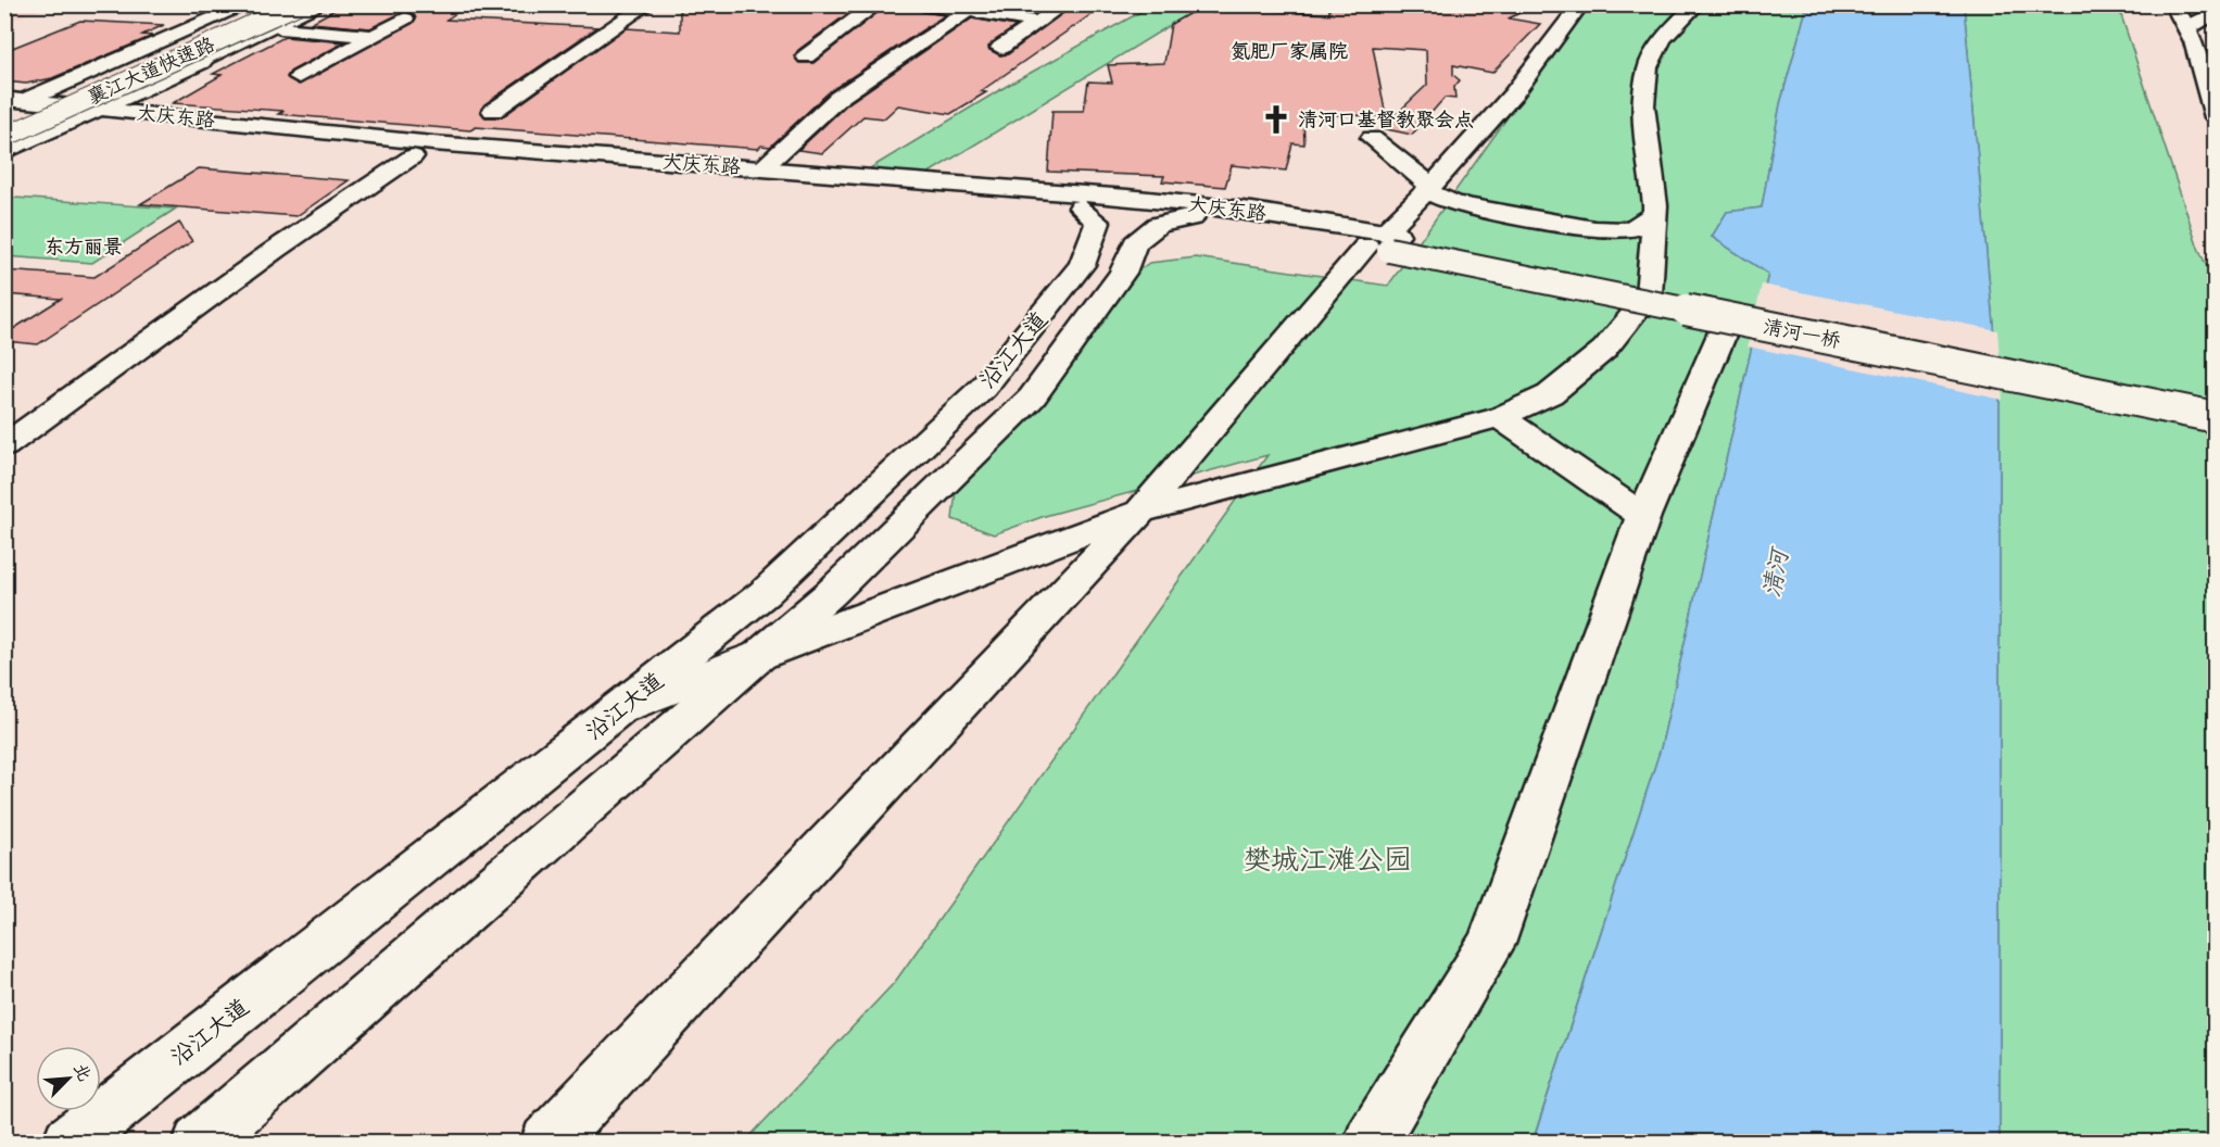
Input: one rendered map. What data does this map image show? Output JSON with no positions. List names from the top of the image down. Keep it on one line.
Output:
{"streets":{"main road":["襄江大道快速路","大庆东路","清河一桥","沿江大道"]},"crossings":[["大庆东路","清河一桥"],["大庆东路","沿江大道"]],"districts":["氮肥厂家属院","东方丽景"],"water":["清河"],"parks":["樊城江滩公园"],"places":{"church":["清河口基督教聚会点"]},"north":"top right"}
